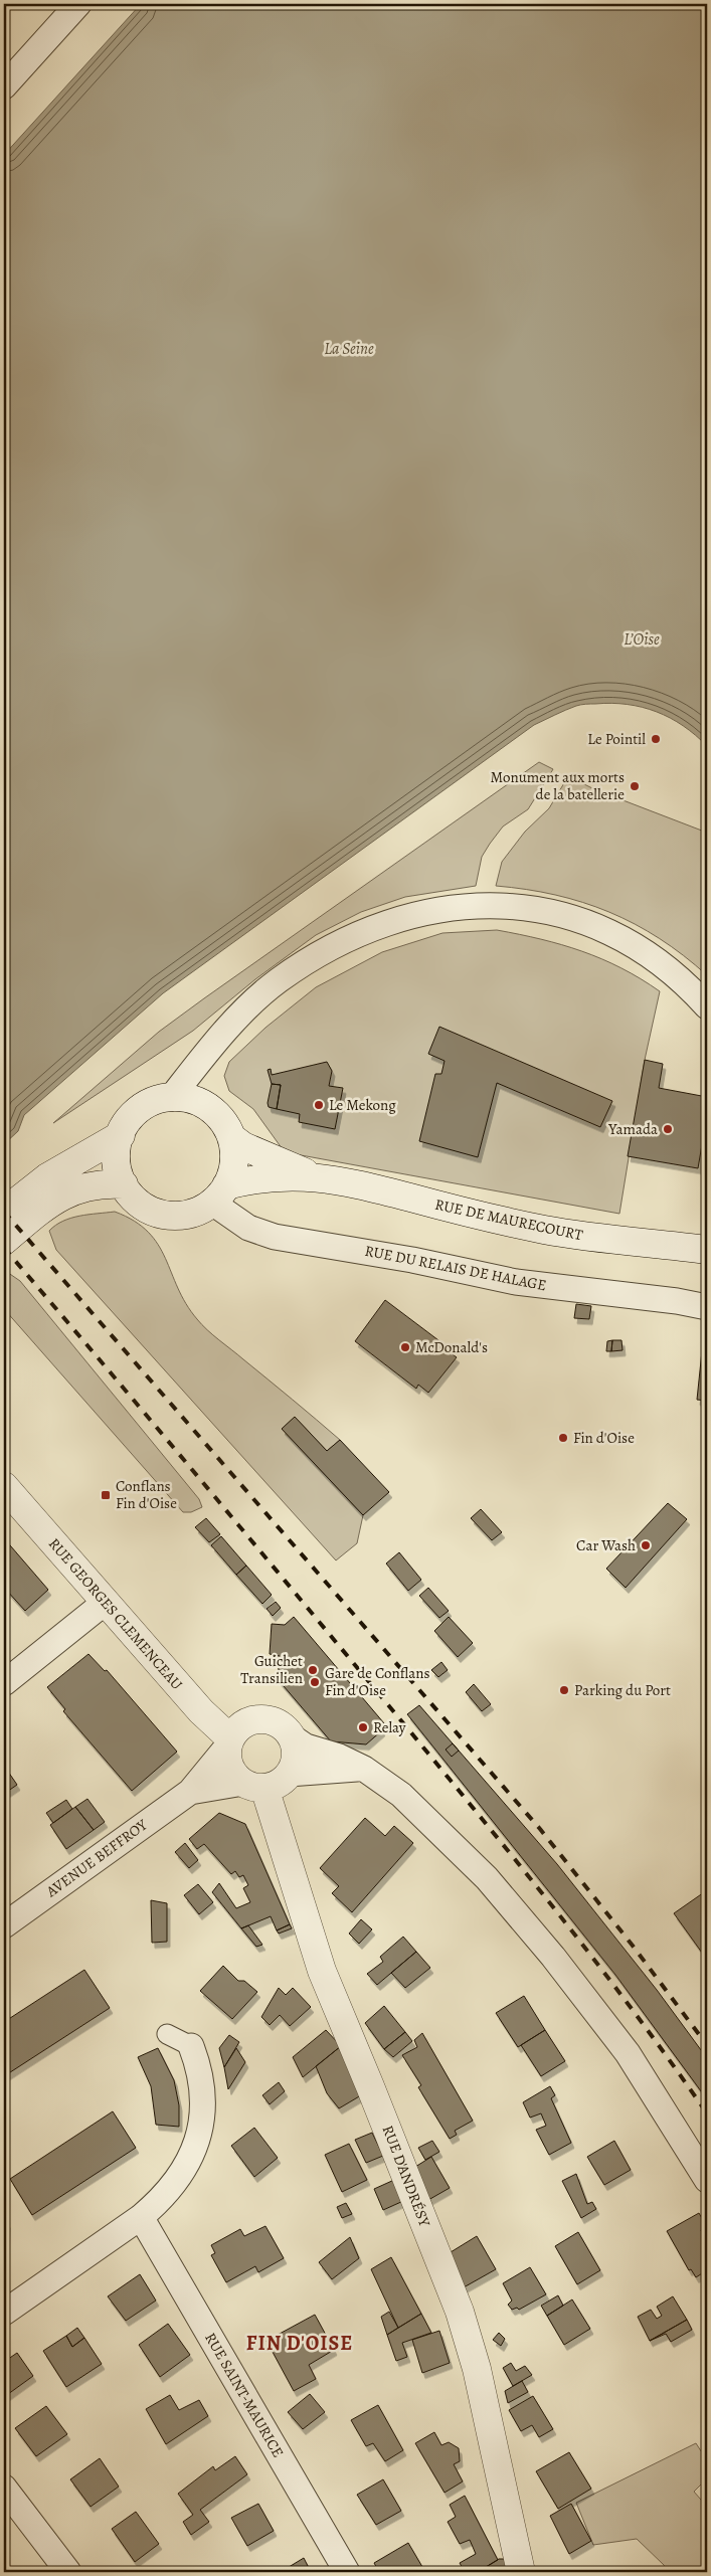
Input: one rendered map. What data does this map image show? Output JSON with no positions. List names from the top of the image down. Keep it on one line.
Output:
{"streets":{"street":["RUE DE MAURECOURT","RUE DU RELAIS DE HALAGE","RUE GEORGES CLEMENCEAU","AVENUE BEFFROY","RUE D'ANDRÉSY","RUE SAINT-MAURICE"]},"crossings":[["RUE DE MAURECOURT","RUE DU RELAIS DE HALAGE"],["RUE GEORGES CLEMENCEAU","RUE D'ANDRÉSY"]],"districts":["FIN D'OISE"],"water":["La Seine","L’Oise"],"places":{"other":["Le Pointil","Monument aux morts de la batellerie","Le Mekong","Yamada","McDonald's","Fin d'Oise","Car Wash","Guichet Transilien","Gare de Conflans Fin d'Oise","Parking du Port","Relay"],"transit":["Conflans Fin d'Oise"]}}
